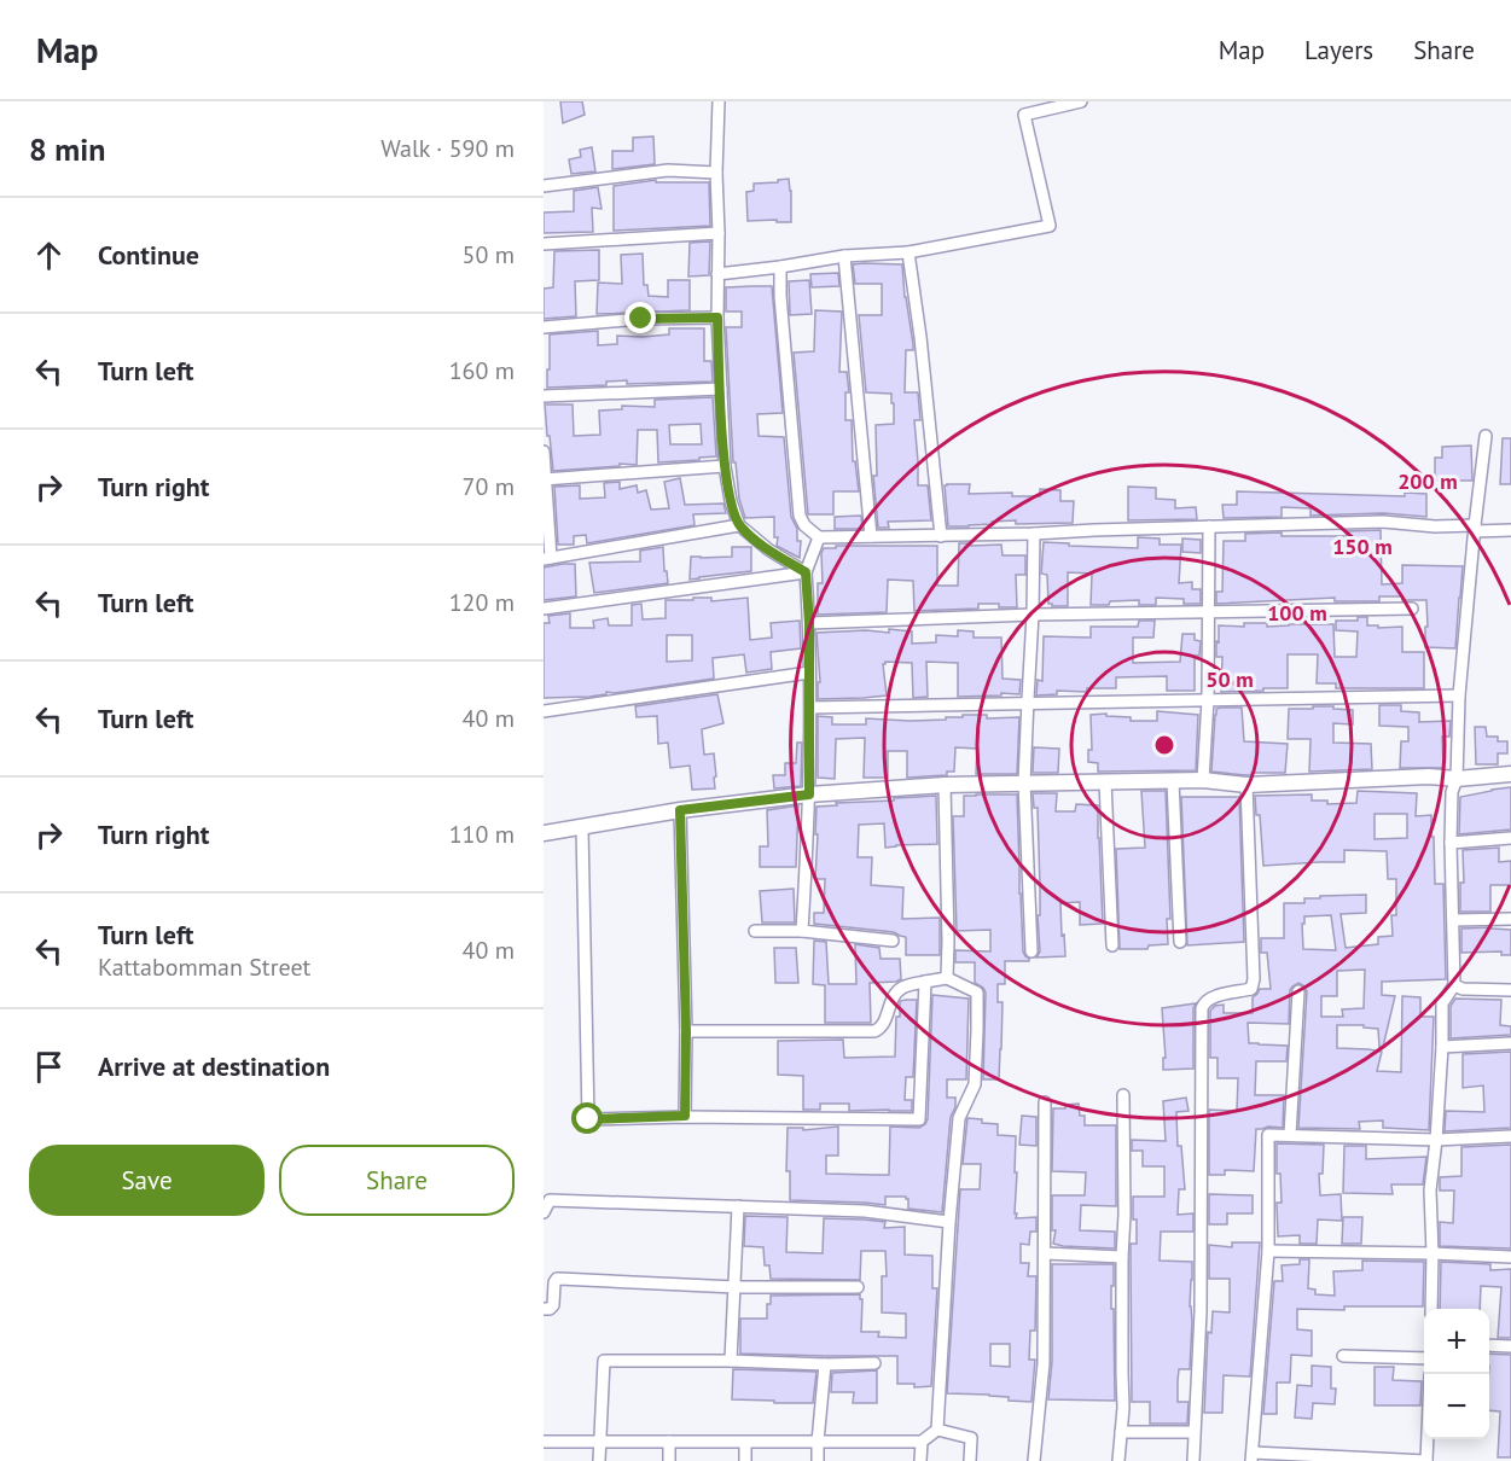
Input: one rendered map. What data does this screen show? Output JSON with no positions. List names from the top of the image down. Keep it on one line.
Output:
{"page":{"header":"Map","nav":["Map","Layers","Share"],"heading":["8 min","Walk · 590 m"],"list":[["Continue","50 m"],["Turn left","160 m"],["Turn right","70 m"],["Turn left","120 m"],["Turn left","40 m"],["Turn right","110 m"],["Turn left","Kattabomman Street","40 m"],"Arrive at destination"],"buttons":["Save","Share"],"map_buttons":["+","−"]},"rings":["200 m","150 m","100 m","50 m"]}
